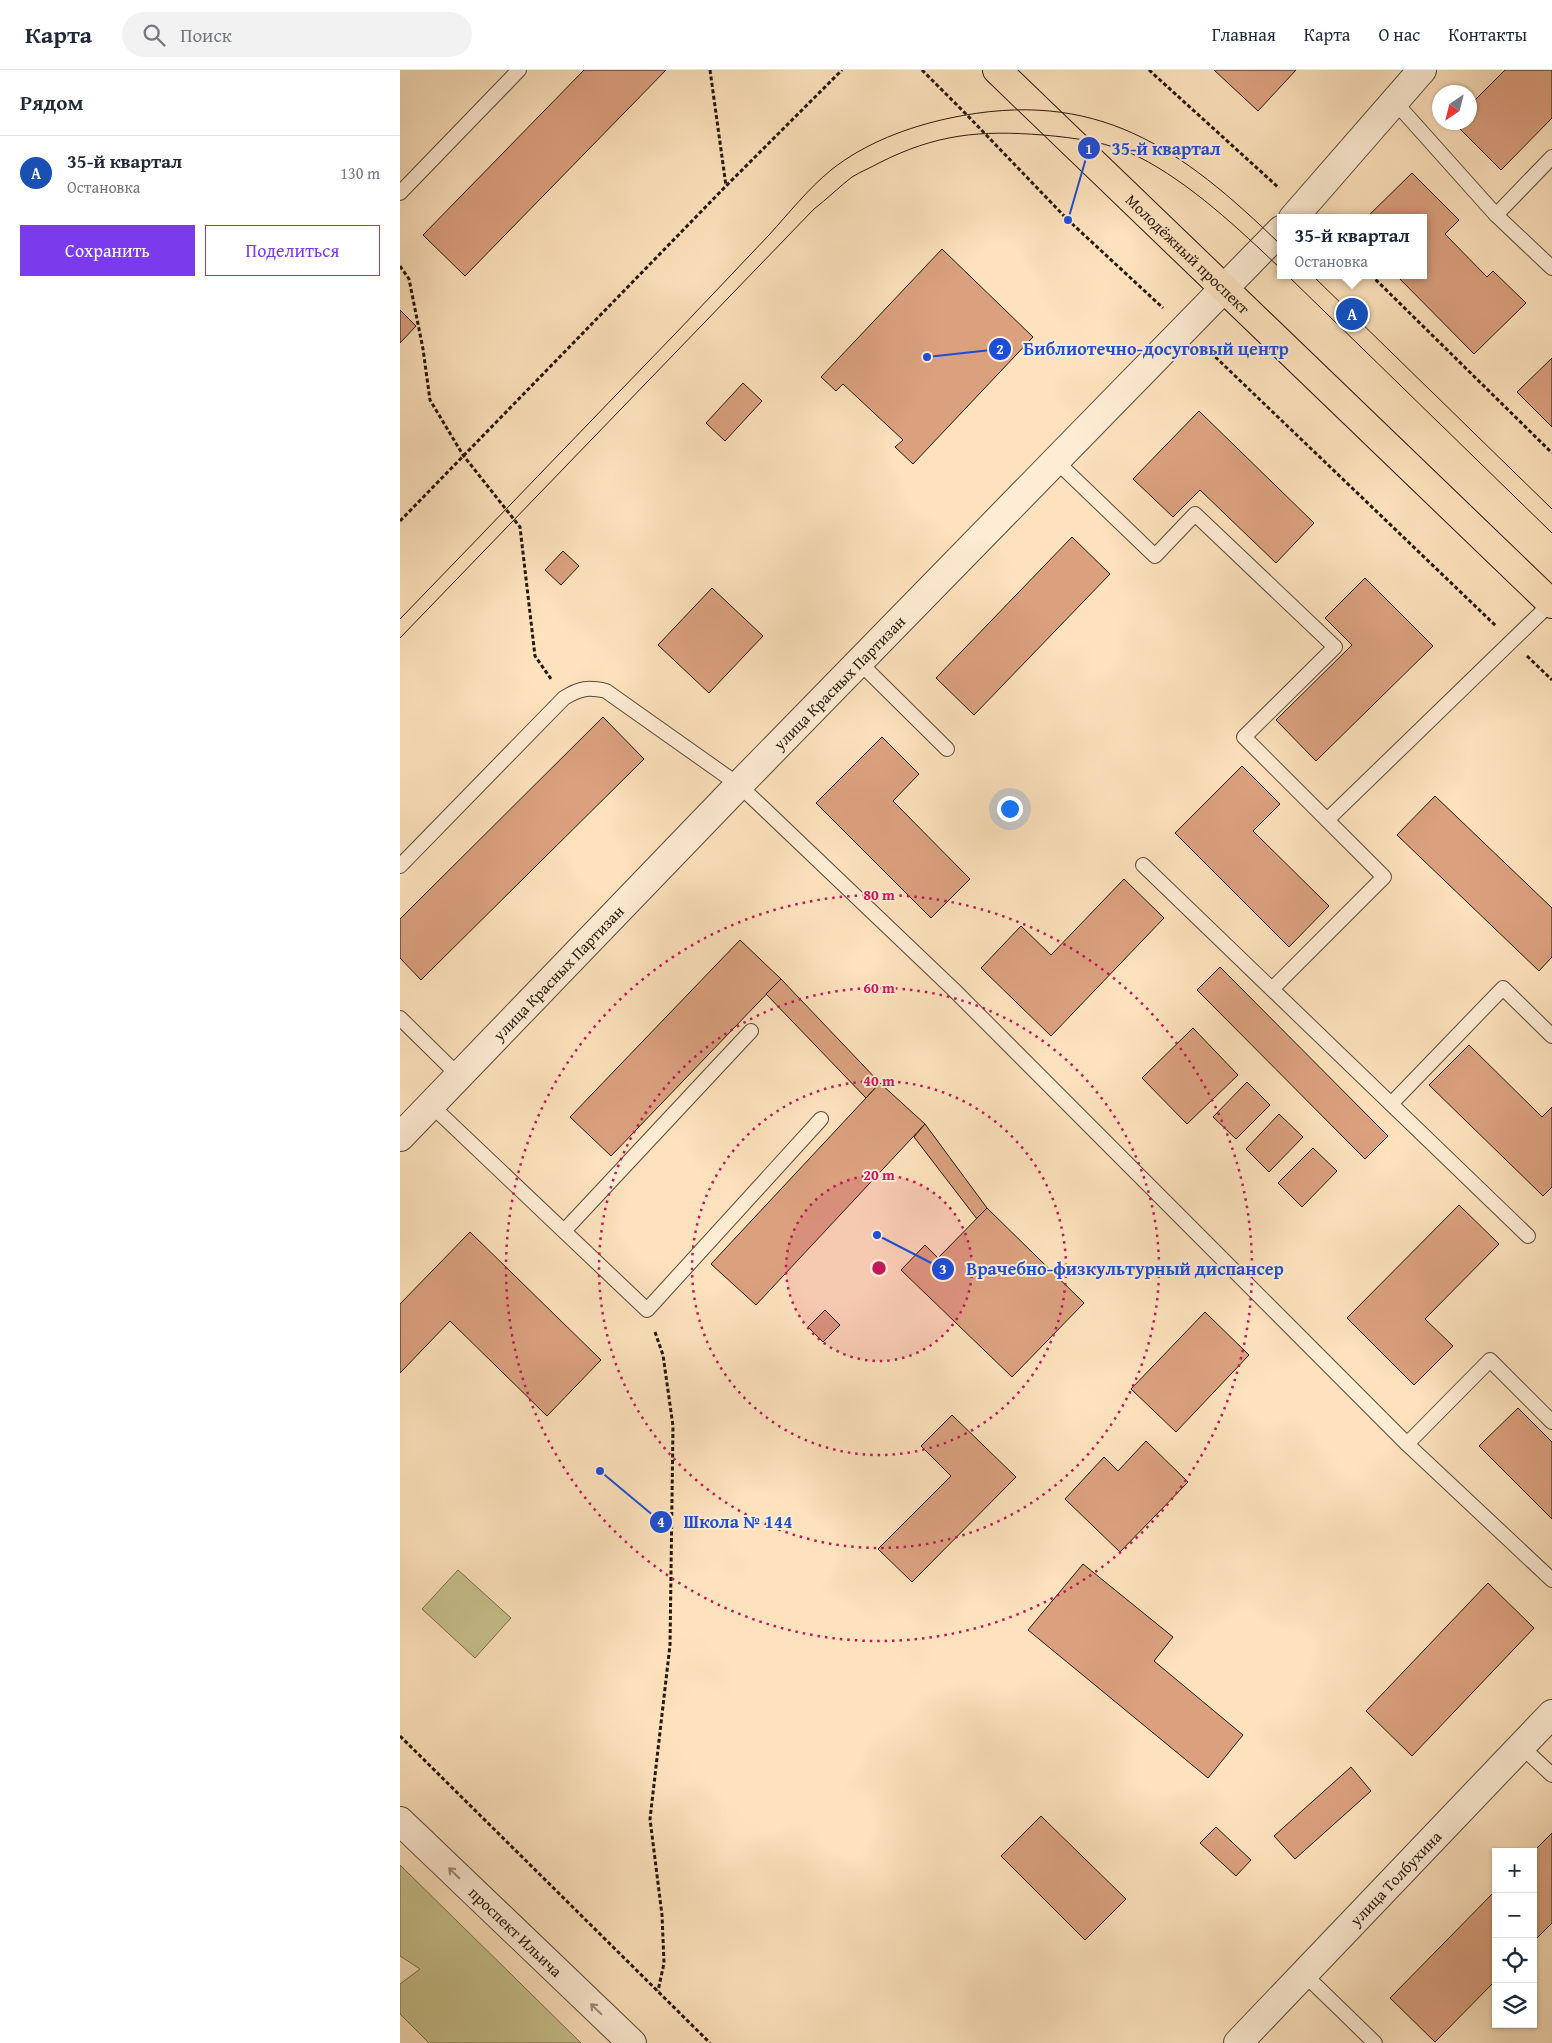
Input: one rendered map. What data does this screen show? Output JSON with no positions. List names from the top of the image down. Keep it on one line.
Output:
{"streets":{"main road":["Молодёжный проспект"],"street":["улица Красных Партизан","улица Толбухина","проспект Ильича"]},"crossings":[["Молодёжный проспект","улица Красных Партизан"]],"one_way":["проспект Ильича"],"places":["35-й квартал","Библиотечно-досуговый центр","Врачебно-физкультурный диспансер","Школа № 144"],"north":"bottom left","page":{"header":"Карта","search":"Поиск","nav":["Главная","Карта","О нас","Контакты"],"heading":"Рядом","list":[{"mark":"A","name":"35-й квартал","note":"Остановка","value":"130 m"}],"buttons":["Сохранить","Поделиться"],"popup":["35-й квартал","Остановка"],"pins":"A","map_buttons":["+","−"]},"rings":["80 m","60 m","40 m","20 m"]}
